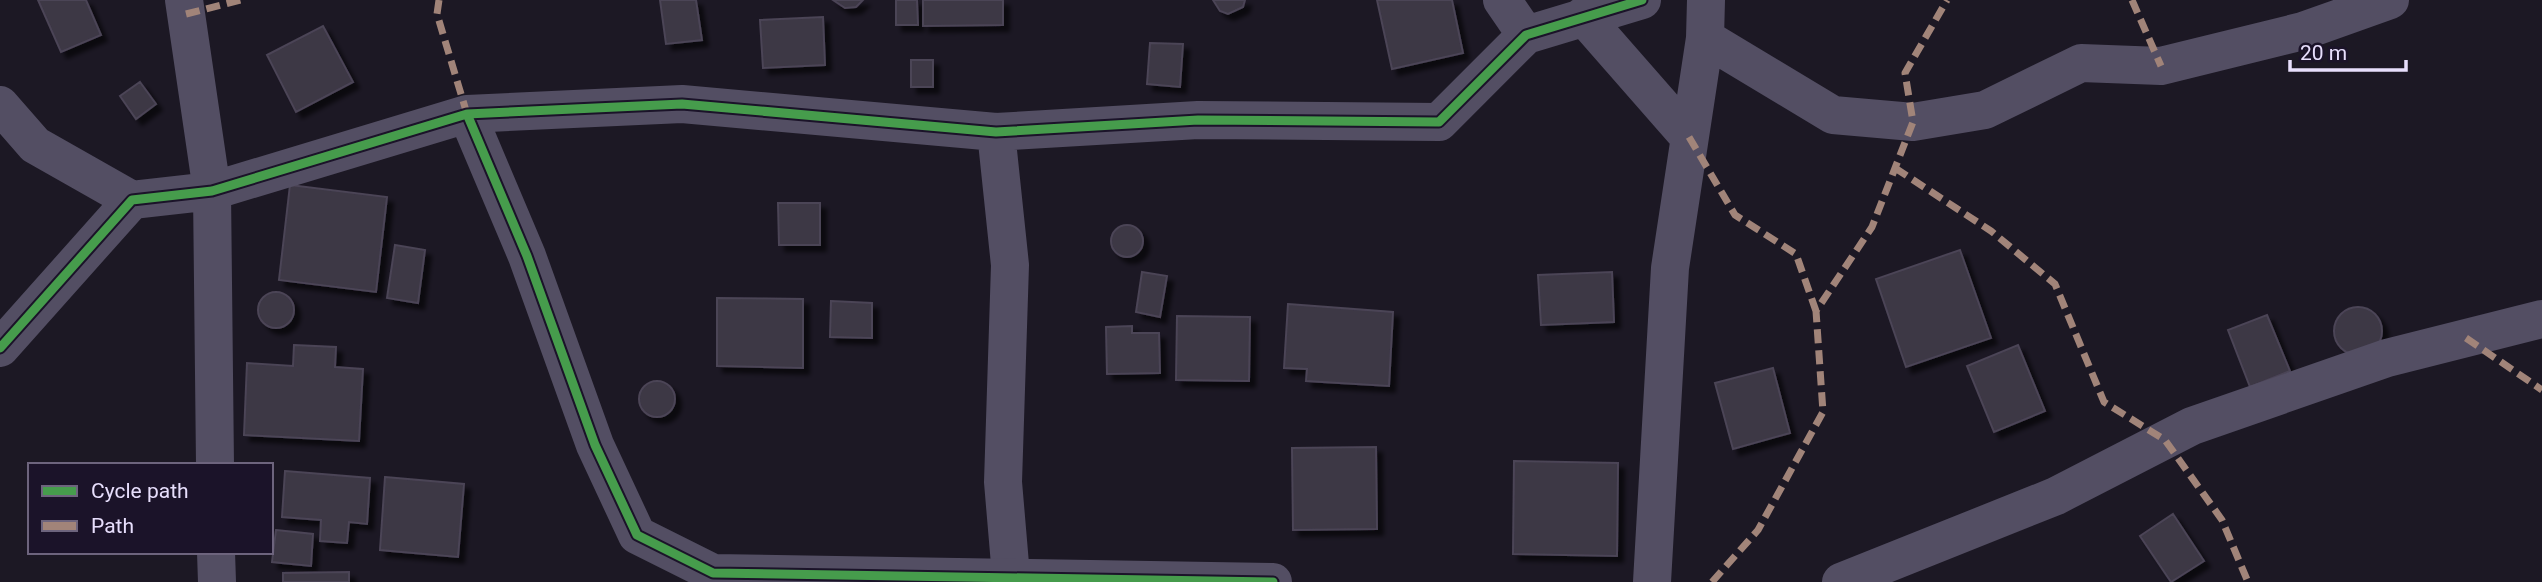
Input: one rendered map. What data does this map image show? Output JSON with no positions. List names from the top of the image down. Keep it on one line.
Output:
{"legend":["Cycle path","Path"],"scale_bar":"20 m"}
